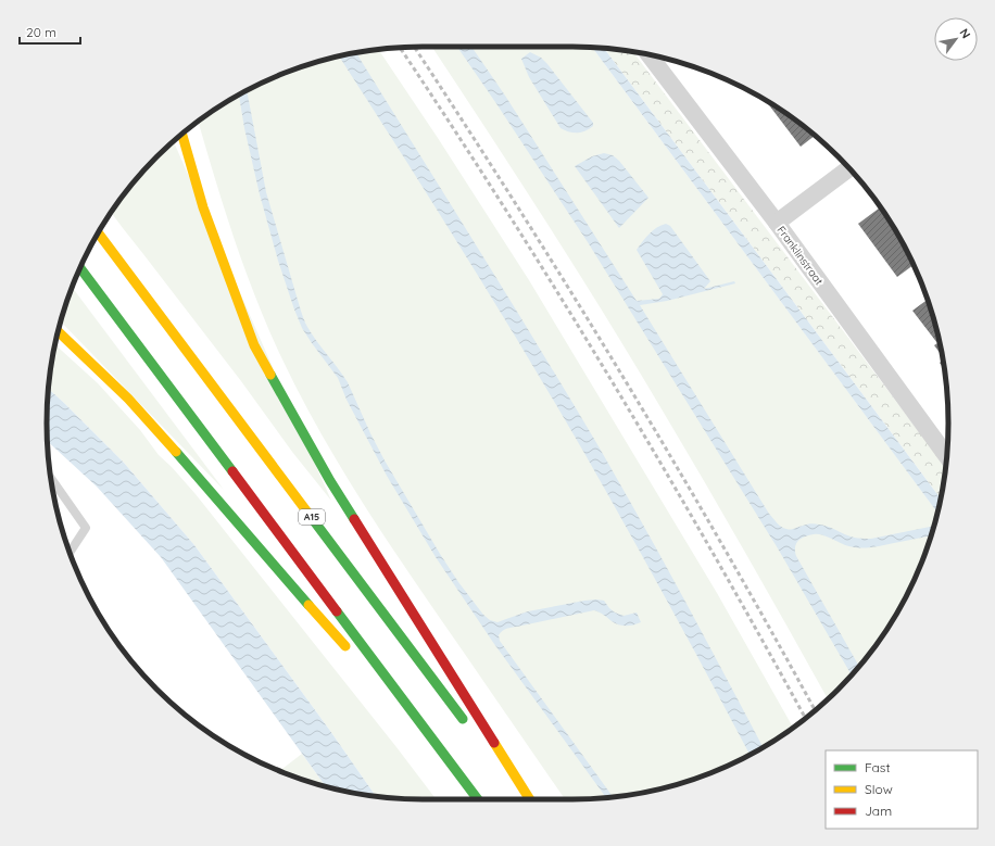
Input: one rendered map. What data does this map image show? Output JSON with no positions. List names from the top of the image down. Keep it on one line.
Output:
{"streets":{"highway":["A15"],"street":["Franklinstraat"]},"legend":["Fast","Slow","Jam"],"scale_bar":"20 m","north":"top right"}
